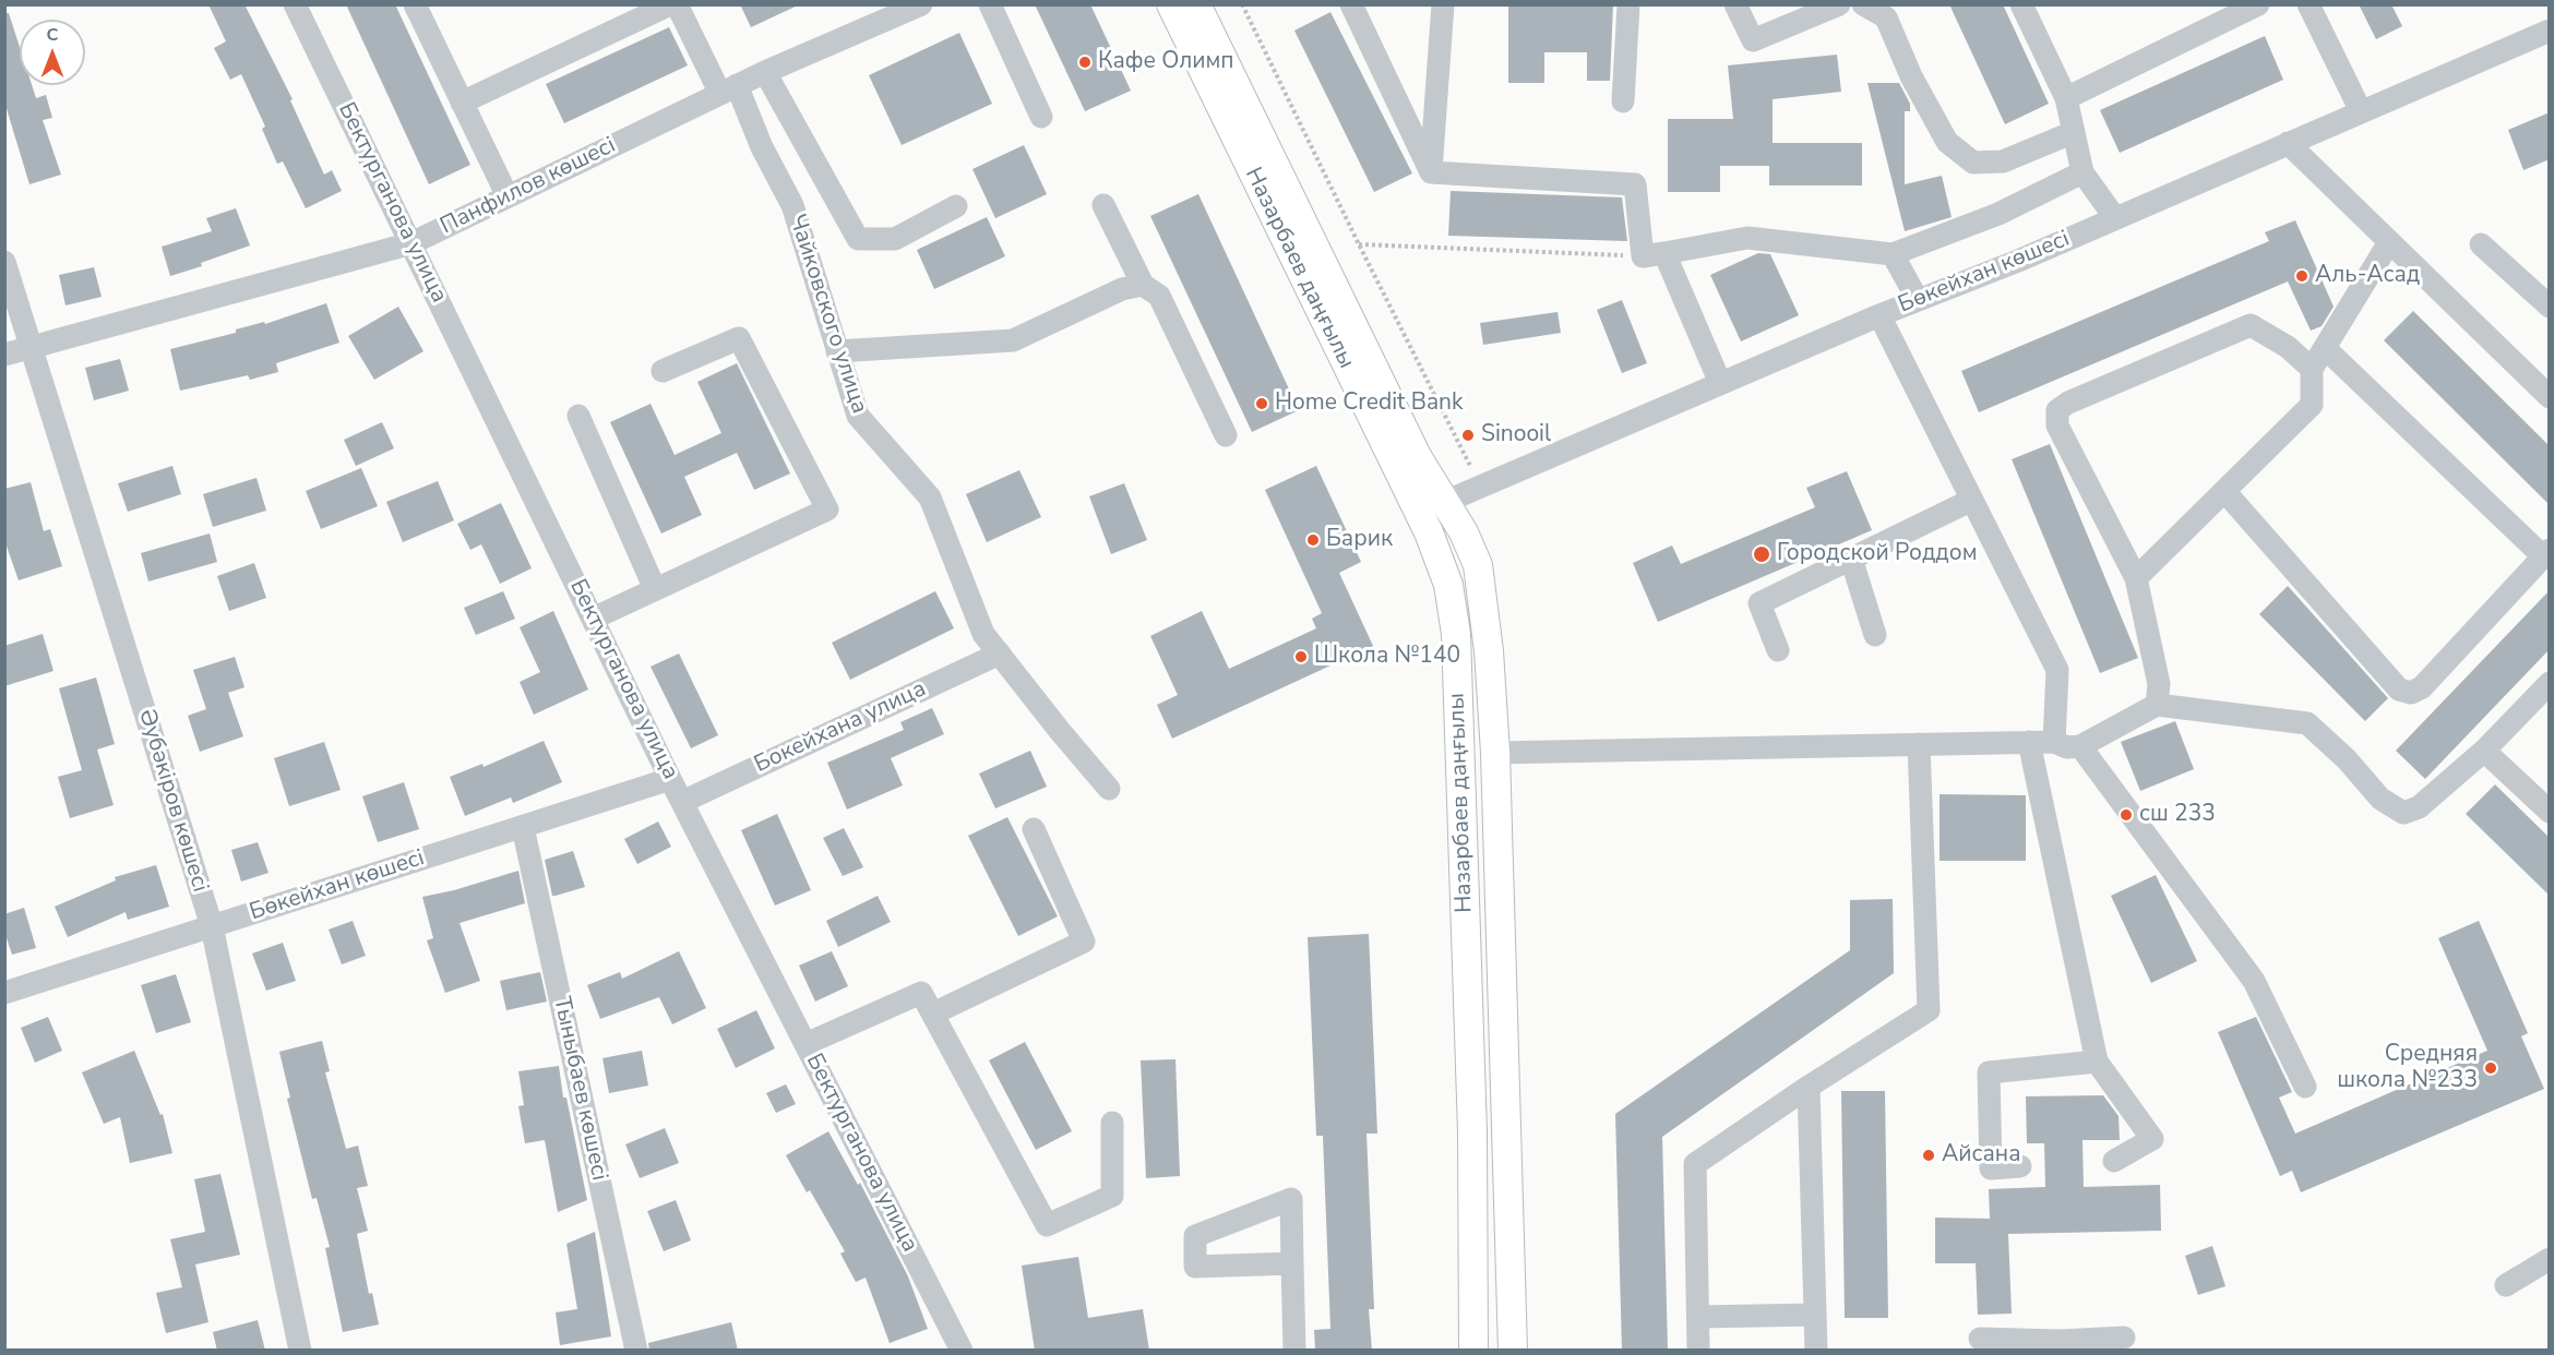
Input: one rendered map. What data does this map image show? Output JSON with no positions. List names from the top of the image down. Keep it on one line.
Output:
{"streets":{"main road":["Назарбаев даңғылы"],"street":["Панфилов көшесі","Бектурганова улица","Бөкейхан көшесі","Чайковского улица","Бокейхана улица","Әубәкіров көшесі","Тыныбаев көшесі"]},"crossings":[["Панфилов көшесі","Бектурганова улица"],["Панфилов көшесі","Чайковского улица"],["Панфилов көшесі","Әубәкіров көшесі"],["Бектурганова улица","Бөкейхан көшесі"],["Бектурганова улица","Бокейхана улица"],["Назарбаев даңғылы","Бөкейхан көшесі"],["Бөкейхан көшесі","Әубәкіров көшесі"],["Бөкейхан көшесі","Тыныбаев көшесі"],["Чайковского улица","Бокейхана улица"]],"places":["Кафе Олимп","Аль-Асад","Home Credit Bank","Sinooil","Барик","Городской Роддом","Школа №140","сш 233","Средняя школа №233","Айсана"],"north":"top"}
